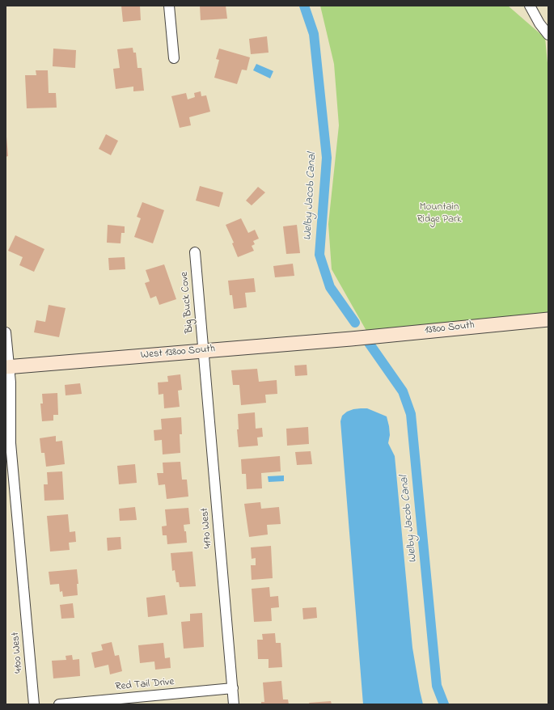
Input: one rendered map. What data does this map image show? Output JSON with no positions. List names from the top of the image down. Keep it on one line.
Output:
{"streets":{"street":["Big Buck Cove","13800 South","West 13800 South","4170 West","4100 West","Red Tail Drive"]},"crossings":[["Big Buck Cove","West 13800 South"],["Big Buck Cove","4170 West"],["13800 South","West 13800 South"],["West 13800 South","4170 West"],["West 13800 South","4100 West"],["4170 West","Red Tail Drive"]],"water":["Welby Jacob Canal"],"parks":["Mountain Ridge Park"]}
